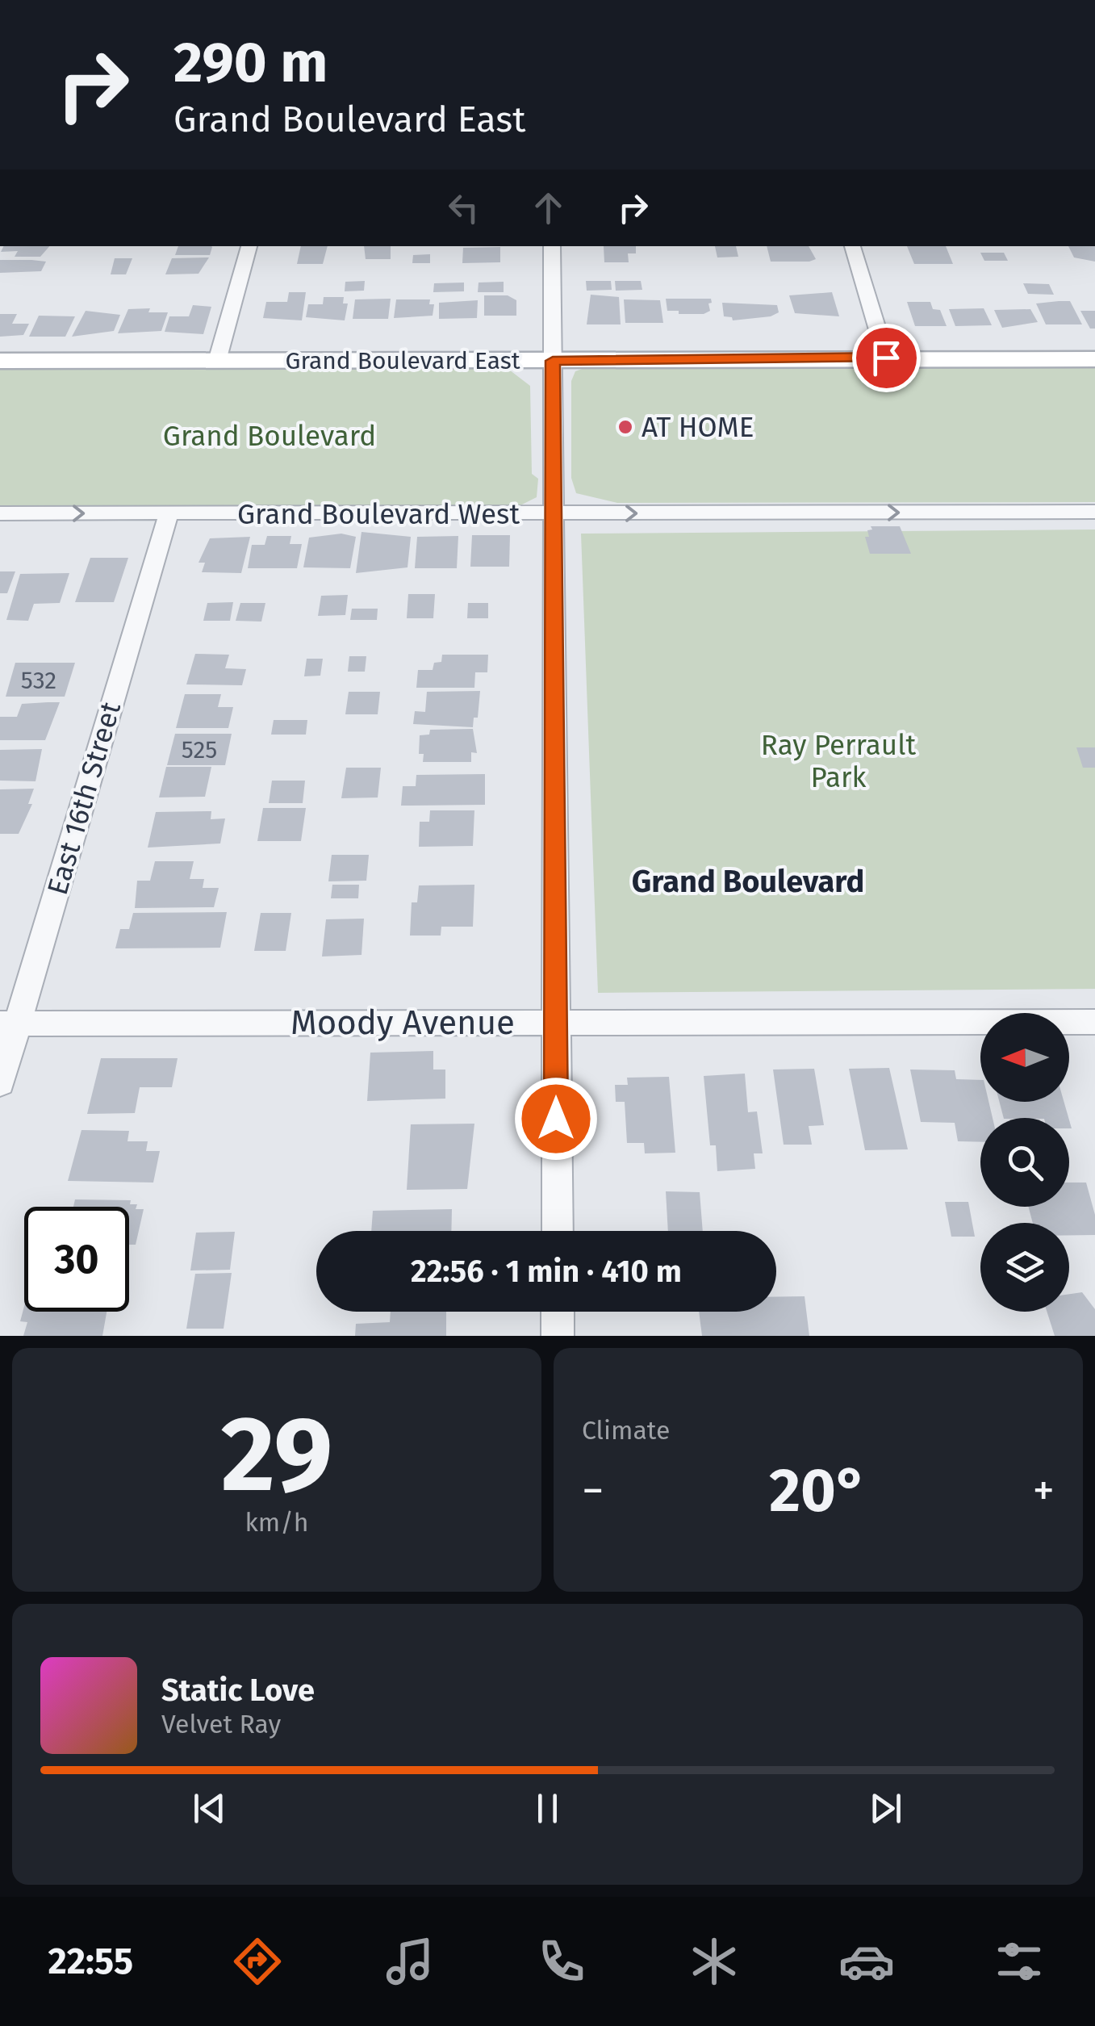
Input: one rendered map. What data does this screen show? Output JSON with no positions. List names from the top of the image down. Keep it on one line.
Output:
{"streets":{"main road":["Grand Boulevard East"],"street":["Grand Boulevard West","East 16th Street","Moody Avenue"]},"crossings":[["Grand Boulevard West","East 16th Street"],["East 16th Street","Moody Avenue"]],"one_way":["Grand Boulevard West"],"districts":["Grand Boulevard"],"parks":["Grand Boulevard","Ray Perrault Park"],"places":["AT HOME"],"house_numbers":["532","525"],"north":"left","page":{"turn":["290 m","Grand Boulevard East"],"limit":"30","trip":"22:56 · 1 min · 410 m","tile":[["29","km/h"],"Climate"],"heat":["−","20°","+"],"song":["Static Love","Velvet Ray"],"tabs":"22:55"}}
